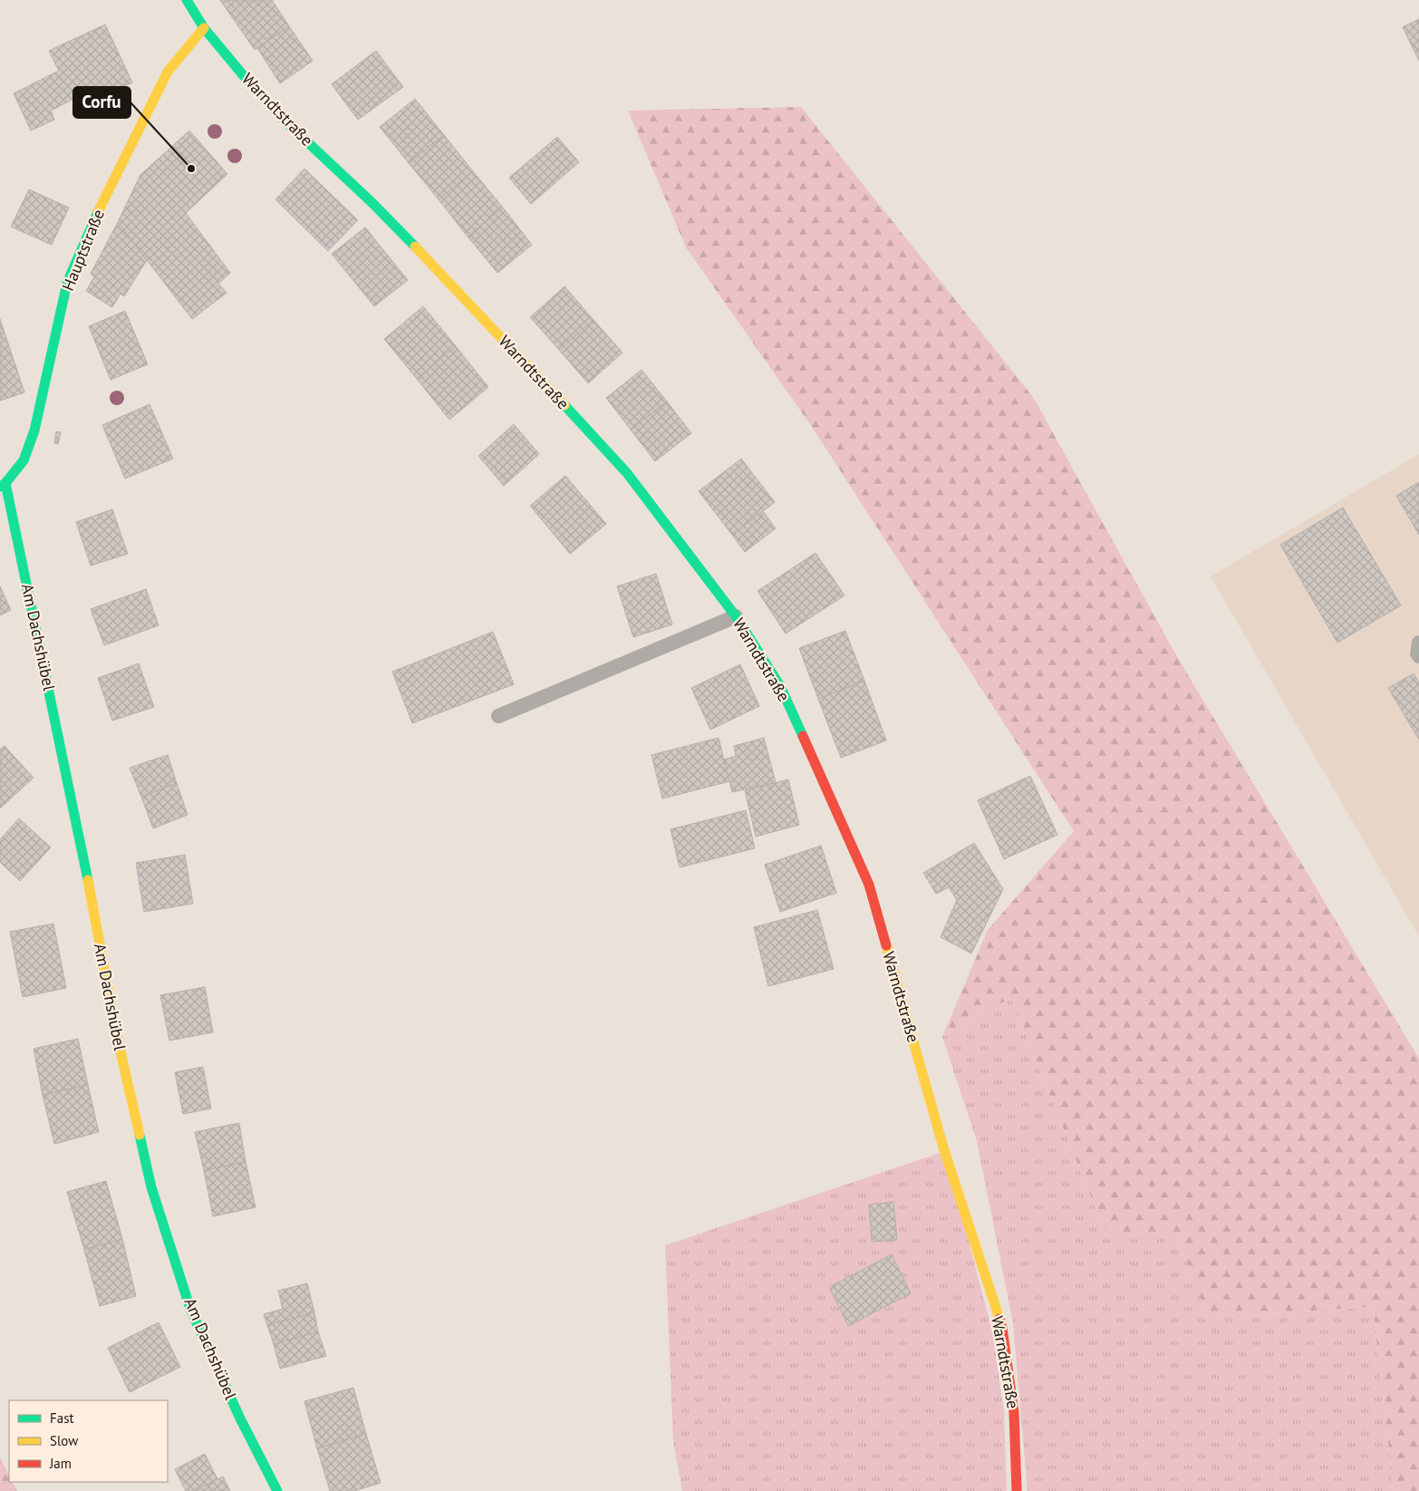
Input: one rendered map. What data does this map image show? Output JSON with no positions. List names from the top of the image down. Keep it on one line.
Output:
{"streets":{"main road":["Warndtstraße","Hauptstraße","Am Dachshübel"]},"crossings":[["Warndtstraße","Hauptstraße"],["Hauptstraße","Am Dachshübel"]],"places":["Corfu"],"legend":["Fast","Slow","Jam"]}
